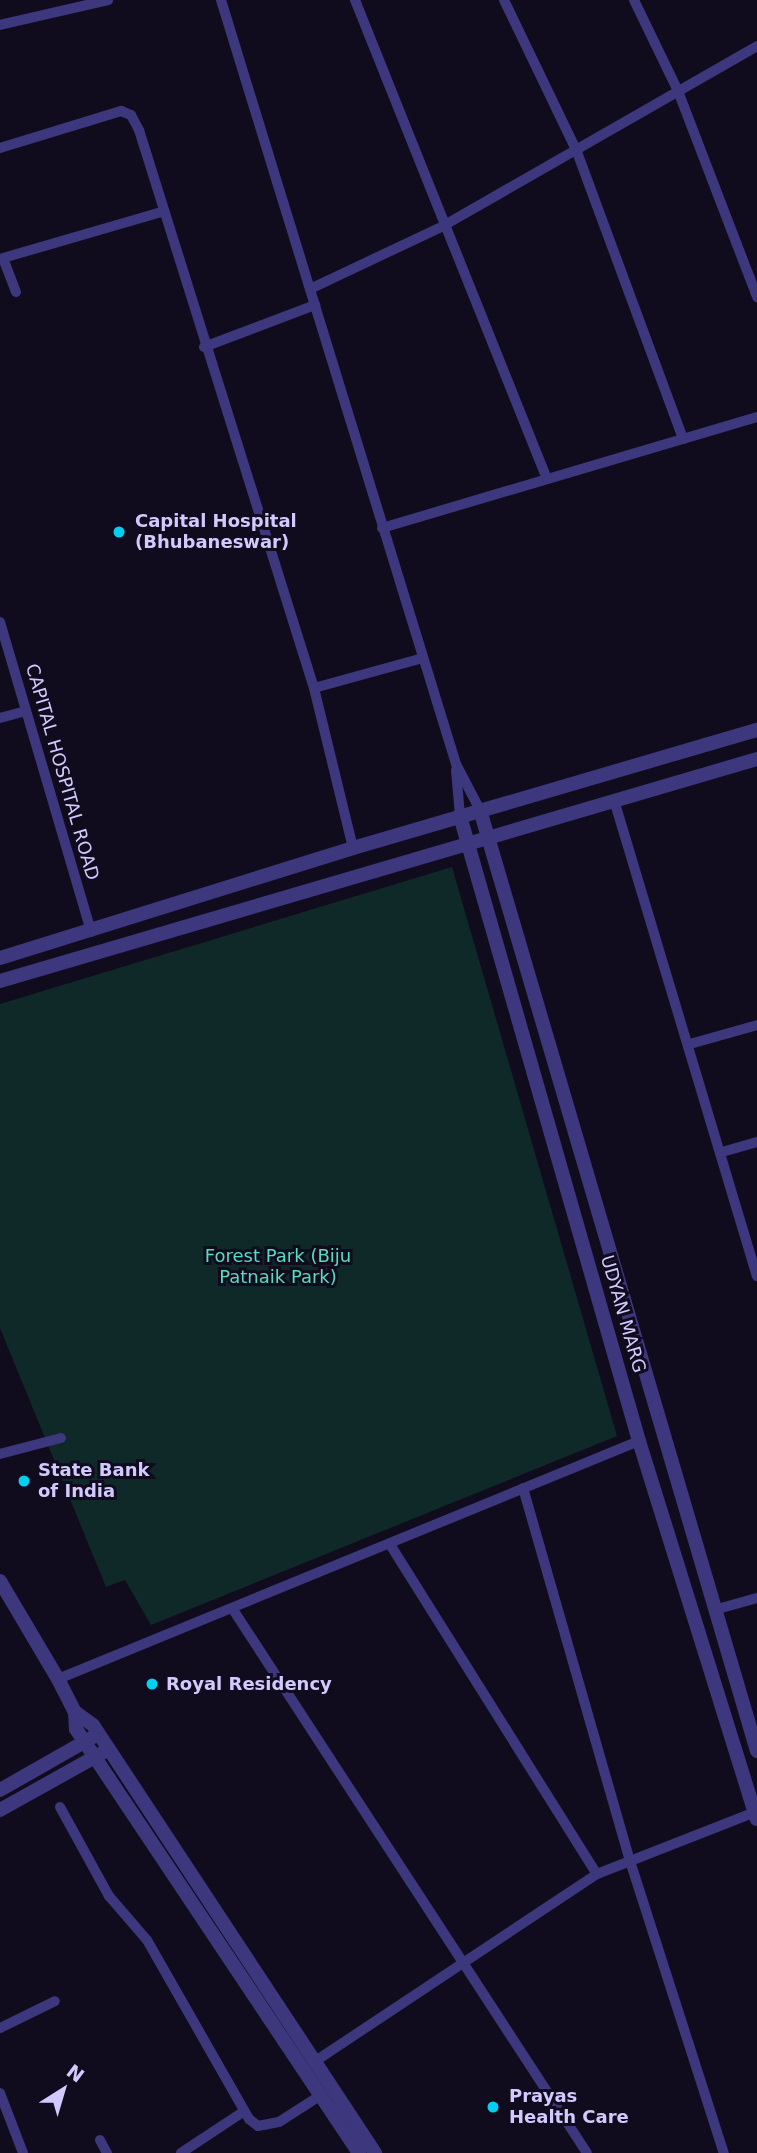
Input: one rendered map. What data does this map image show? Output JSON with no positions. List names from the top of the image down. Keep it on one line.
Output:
{"streets":{"street":["CAPITAL HOSPITAL ROAD","UDYAN MARG"]},"parks":["Forest Park (Biju Patnaik Park)"],"places":["Capital Hospital (Bhubaneswar)","State Bank of India","Royal Residency","Prayas Health Care"],"north":"top right"}
